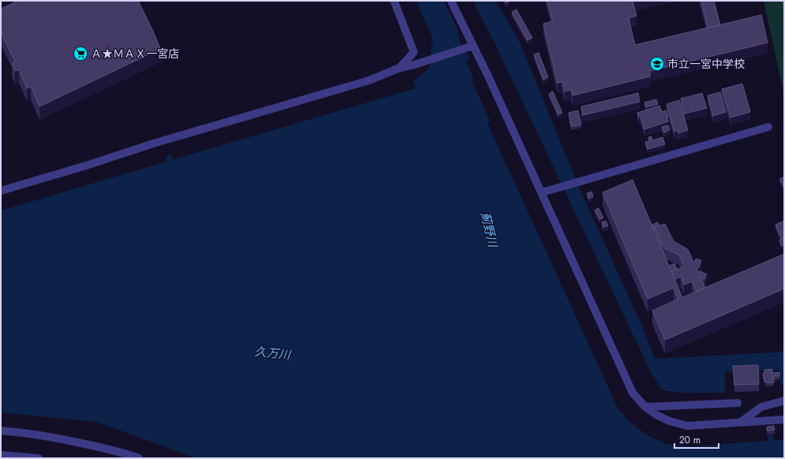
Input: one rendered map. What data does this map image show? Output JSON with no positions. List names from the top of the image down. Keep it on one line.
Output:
{"water":["薊野川","久万川"],"places":{"supermarket":["Ａ★ＭＡＸ一宮店"],"school or university":["市立一宮中学校"]},"scale_bar":"20 m"}
